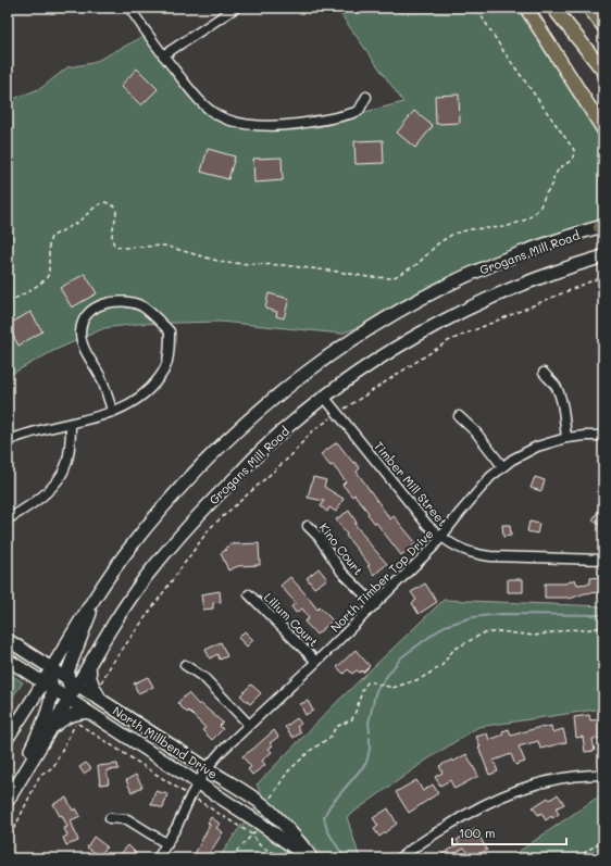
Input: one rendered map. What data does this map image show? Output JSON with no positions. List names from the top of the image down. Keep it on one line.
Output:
{"streets":{"main road":["Grogans Mill Road","North Millbend Drive"],"street":["Timber Mill Street","Kino Court","North Timber Top Drive","Lilium Court"]},"crossings":[["Grogans Mill Road","Timber Mill Street"],["Grogans Mill Road","North Millbend Drive"],["Timber Mill Street","North Timber Top Drive"],["Kino Court","North Timber Top Drive"],["North Timber Top Drive","Lilium Court"],["North Timber Top Drive","North Millbend Drive"]],"scale_bar":"100 m"}
